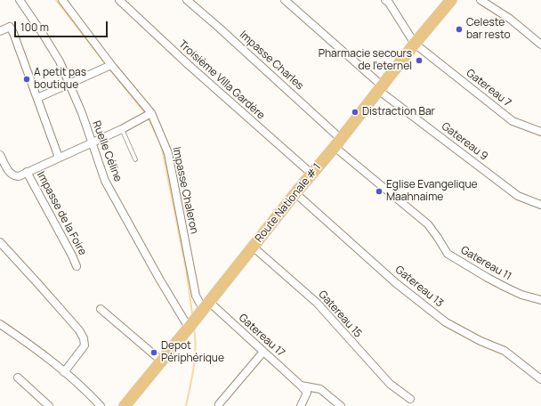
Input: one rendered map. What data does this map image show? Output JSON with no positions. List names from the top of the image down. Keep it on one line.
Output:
{"streets":{"main road":["Route Nationale # 1"],"street":["Impasse Charles","Troisième Villa Gardère","Gatereau 7","Gatereau 9","Ruelle Céline","Impasse Chaleron","Impasse de la Foire","Gatereau 11","Gatereau 13","Gatereau 15","Gatereau 17"]},"crossings":[["Impasse Charles","Route Nationale # 1"],["Impasse Charles","Gatereau 11"],["Troisième Villa Gardère","Route Nationale # 1"],["Gatereau 7","Route Nationale # 1"],["Gatereau 9","Route Nationale # 1"],["Ruelle Céline","Route Nationale # 1"],["Impasse Chaleron","Route Nationale # 1"],["Impasse Chaleron","Gatereau 17"],["Route Nationale # 1","Gatereau 11"],["Route Nationale # 1","Gatereau 13"],["Route Nationale # 1","Gatereau 15"],["Route Nationale # 1","Gatereau 17"]],"places":["Celeste bar resto","Pharmacie secours de l'eternel","A petit pas boutique","Distraction Bar","Eglise Evangelique Maahnaime","Depot Périphérique"],"scale_bar":"100 m"}
